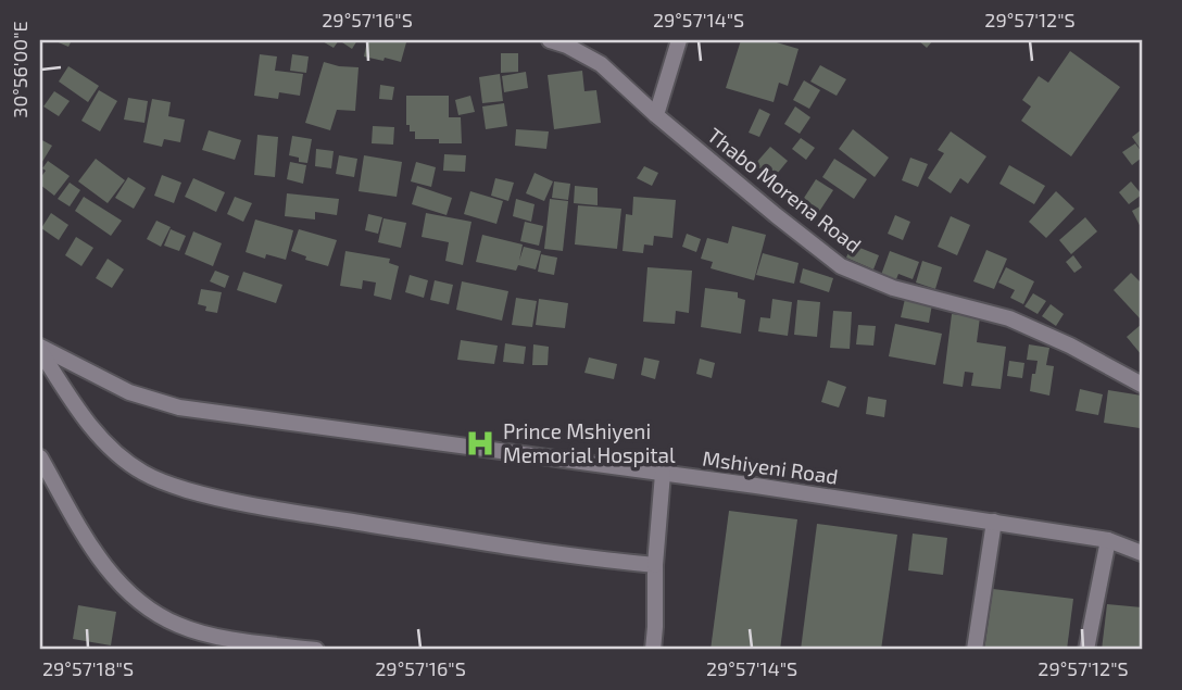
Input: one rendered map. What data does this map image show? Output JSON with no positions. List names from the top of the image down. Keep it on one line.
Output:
{"streets":{"street":["Thabo Morena Road","Mshiyeni Road"]},"places":{"hospital":["Prince Mshiyeni Memorial Hospital"]},"coordinates":["29°57'16\"S","29°57'14\"S","29°57'12\"S","30°56'00\"E","29°57'18\"S"]}
